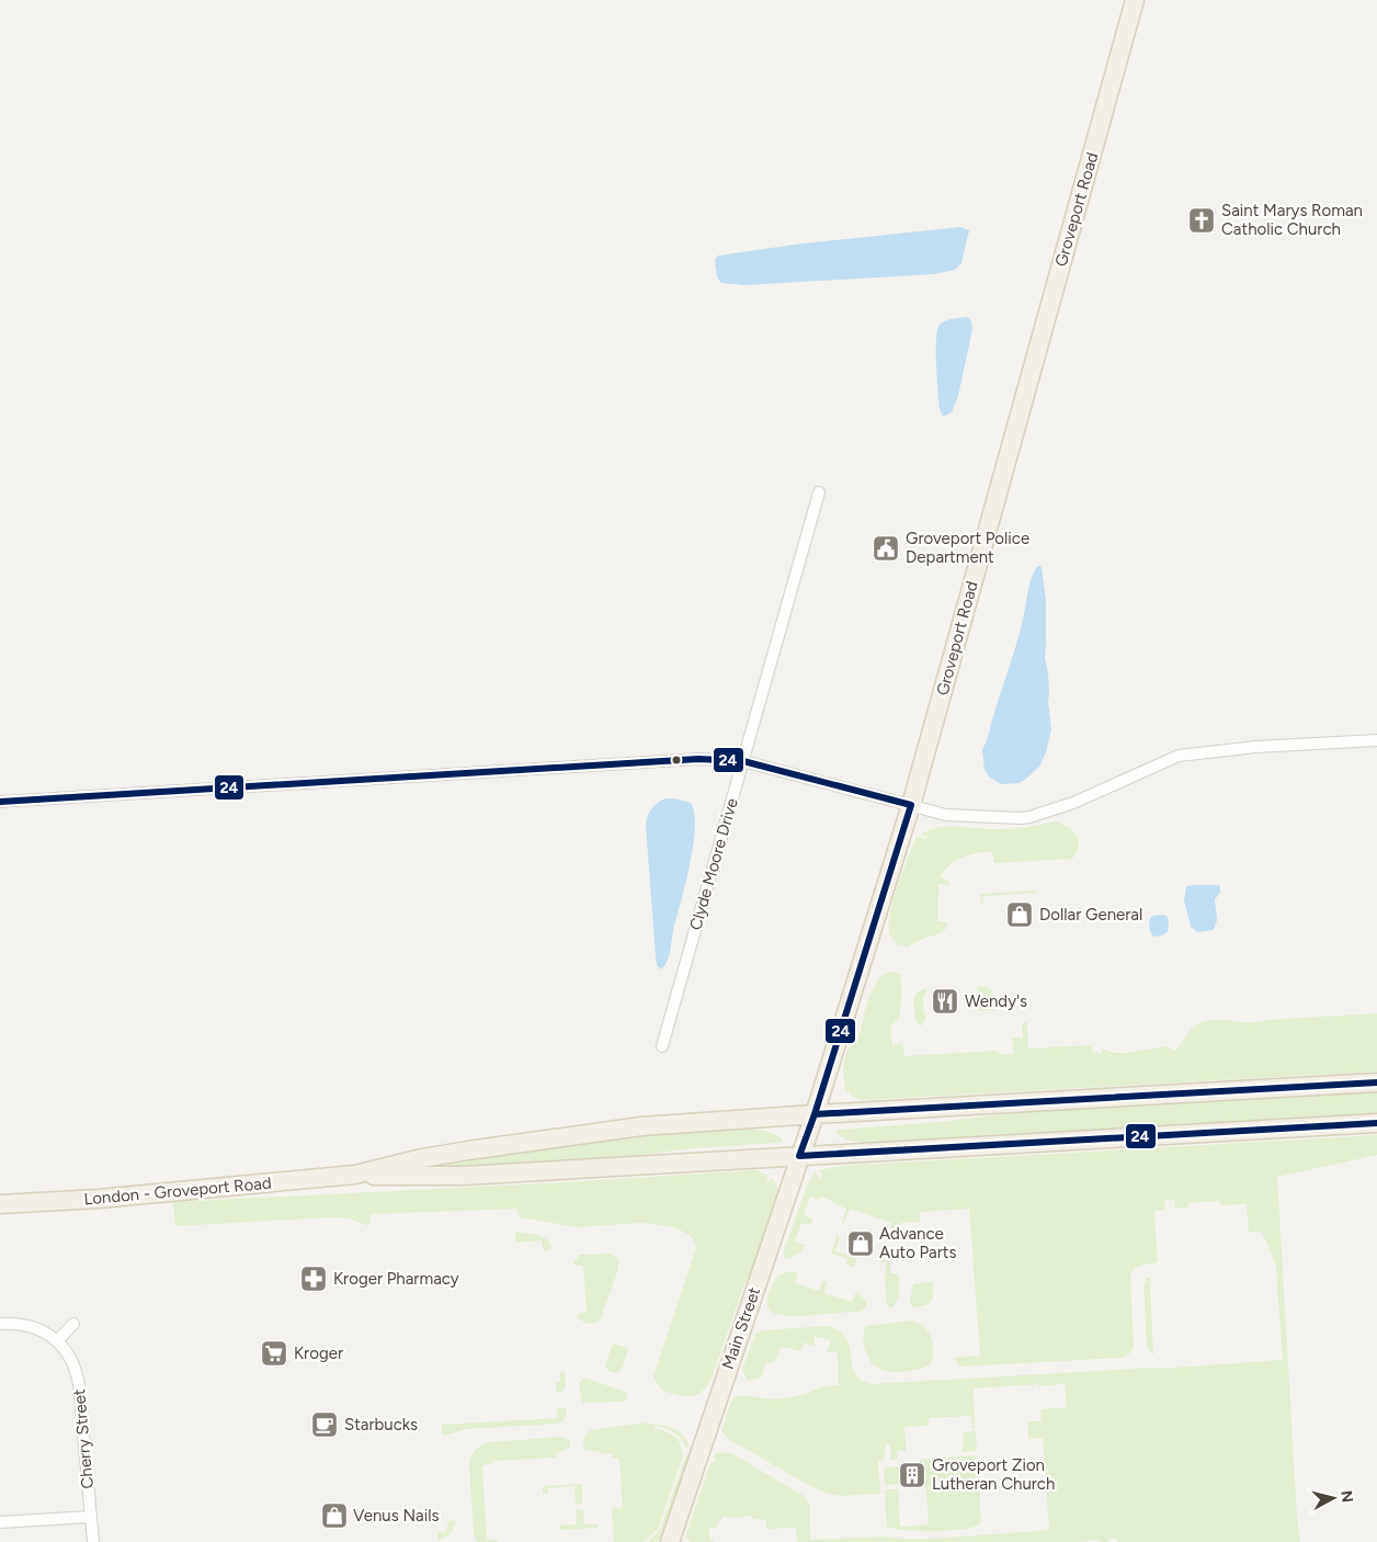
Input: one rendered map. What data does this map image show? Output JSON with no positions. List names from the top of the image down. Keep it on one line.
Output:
{"streets":{"main road":["Groveport Road","London - Groveport Road","Main Street"],"street":["Clyde Moore Drive","Cherry Street"]},"crossings":[["Groveport Road","Main Street"]],"places":{"church":["Saint Marys Roman Catholic Church"],"public building":["Groveport Police Department"],"shop":["Dollar General","Advance Auto Parts","Venus Nails"],"restaurant":["Wendy's"],"pharmacy":["Kroger Pharmacy"],"supermarket":["Kroger"],"cafe":["Starbucks"],"building":["Groveport Zion Lutheran Church"]},"lines":["transit line 24"],"north":"right"}
